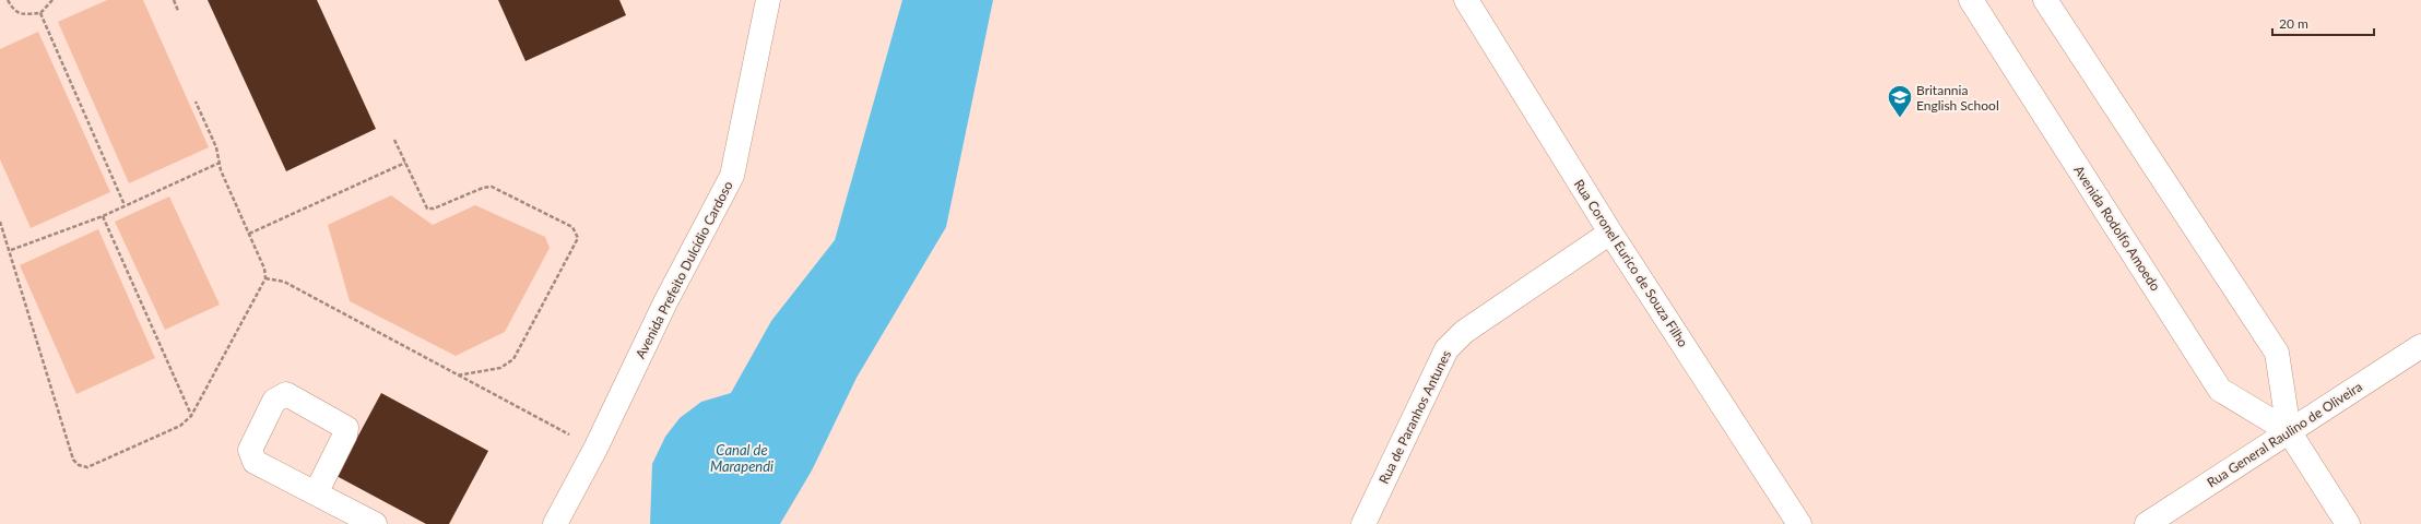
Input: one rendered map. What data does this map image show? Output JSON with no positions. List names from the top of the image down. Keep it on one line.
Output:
{"streets":{"street":["Avenida Rodolfo Amoedo","Rua Coronel Eurico de Souza Filho","Avenida Prefeito Dulcídio Cardoso","Rua de Paranhos Antunes","Rua General Raulino de Oliveira"]},"crossings":[["Avenida Rodolfo Amoedo","Rua General Raulino de Oliveira"],["Rua Coronel Eurico de Souza Filho","Rua de Paranhos Antunes"]],"water":["Canal de Marapendi"],"places":{"school or university":["Britannia English School"]},"scale_bar":"20 m"}
